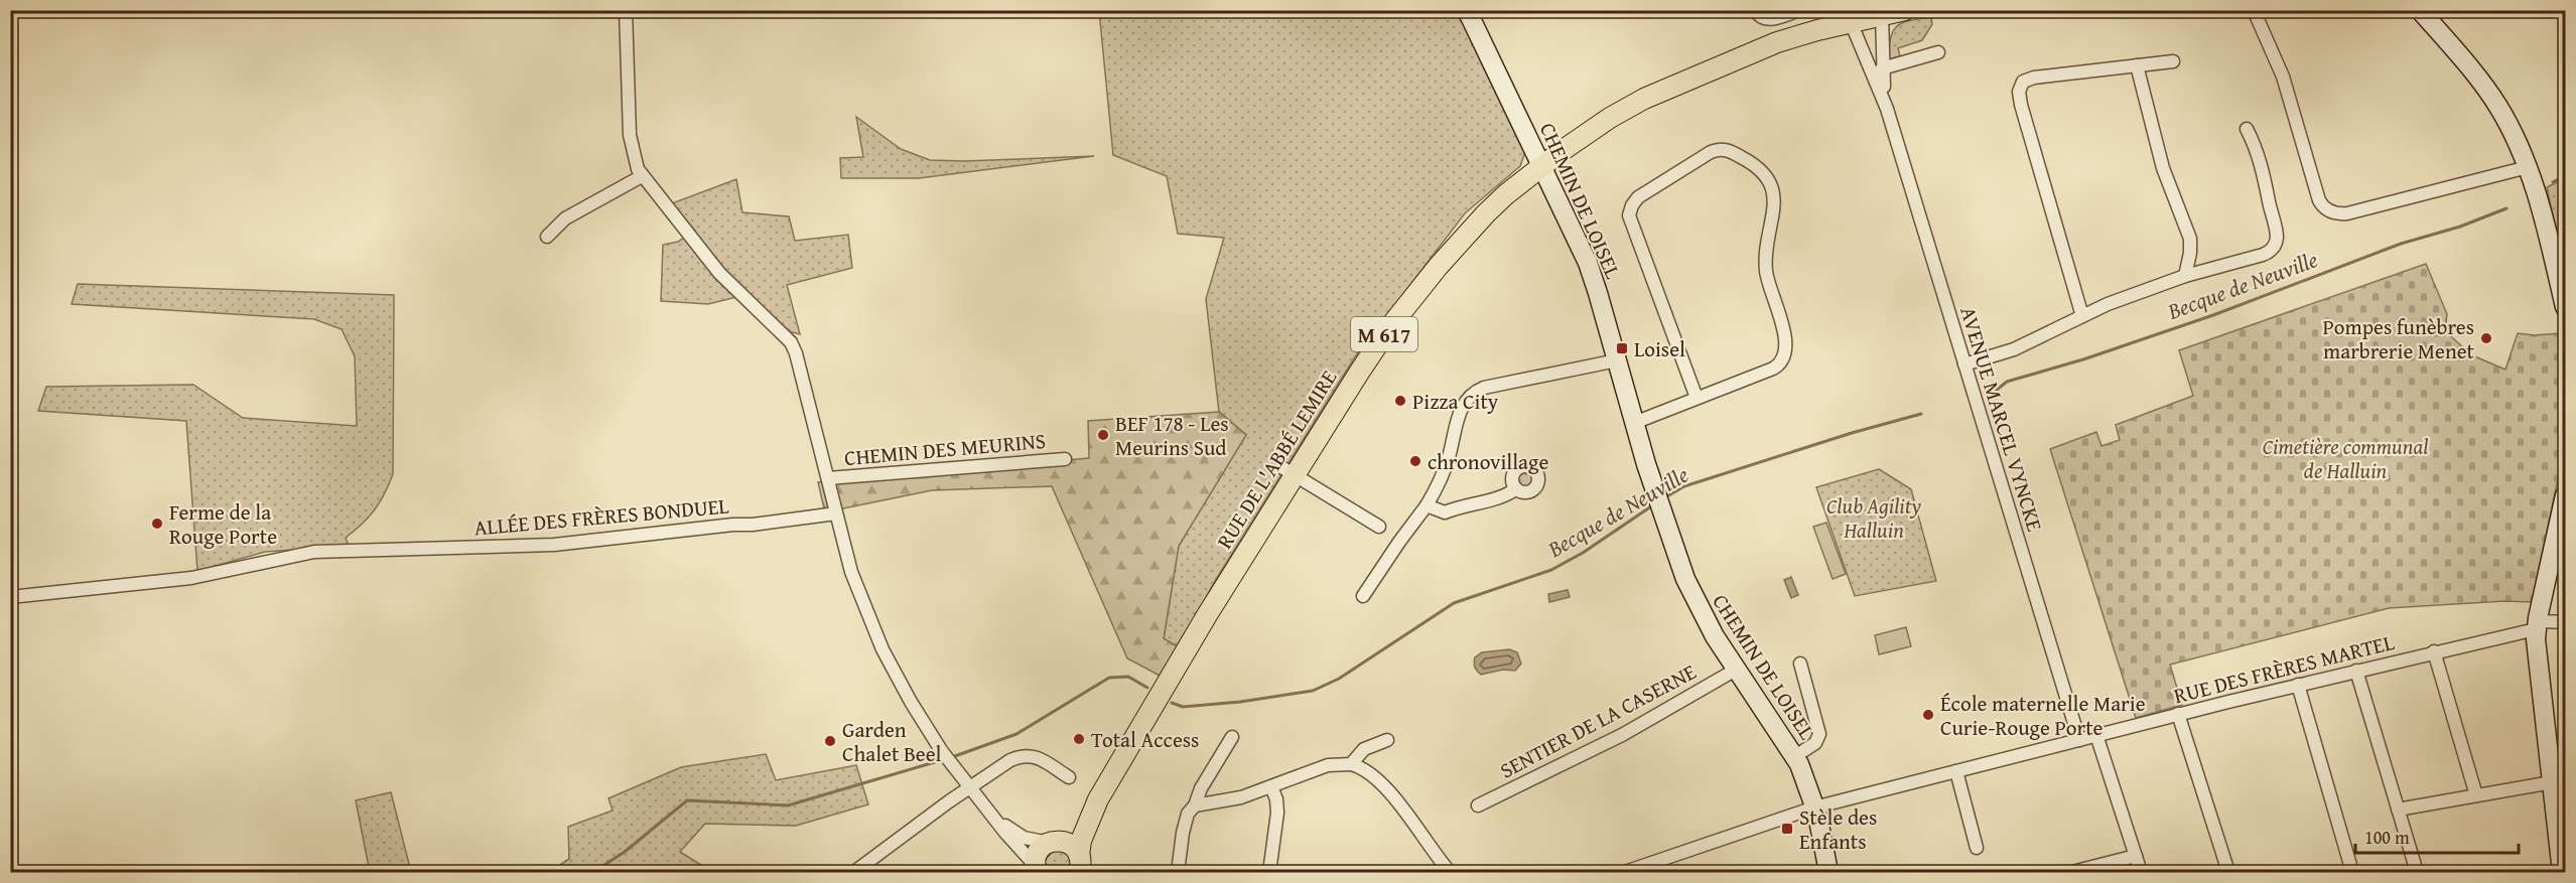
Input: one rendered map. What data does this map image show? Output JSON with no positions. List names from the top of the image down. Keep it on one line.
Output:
{"streets":{"main road":["M 617","RUE DE L'ABBÉ LEMIRE"],"street":["CHEMIN DE LOISEL","AVENUE MARCEL VYNCKE","CHEMIN DES MEURINS","ALLÉE DES FRÈRES BONDUEL","RUE DES FRÈRES MARTEL","SENTIER DE LA CASERNE"]},"crossings":[["CHEMIN DE LOISEL","RUE DE L'ABBÉ LEMIRE"],["CHEMIN DE LOISEL","RUE DES FRÈRES MARTEL"],["CHEMIN DE LOISEL","SENTIER DE LA CASERNE"],["AVENUE MARCEL VYNCKE","RUE DE L'ABBÉ LEMIRE"],["AVENUE MARCEL VYNCKE","RUE DES FRÈRES MARTEL"],["CHEMIN DES MEURINS","RUE DE L'ABBÉ LEMIRE"],["CHEMIN DES MEURINS","ALLÉE DES FRÈRES BONDUEL"]],"water":["Becque de Neuville"],"parks":["Cimetière communal de Halluin","Club Agility Halluin"],"places":{"other":["Pompes funèbres marbrerie Menet","Pizza City","BEF 178 - Les Meurins Sud","chronovillage","Ferme de la Rouge Porte","École maternelle Marie Curie-Rouge Porte","Total Access","Garden Chalet Beel"],"transit":["Loisel","Stèle des Enfants"]},"scale_bar":"100 m"}
